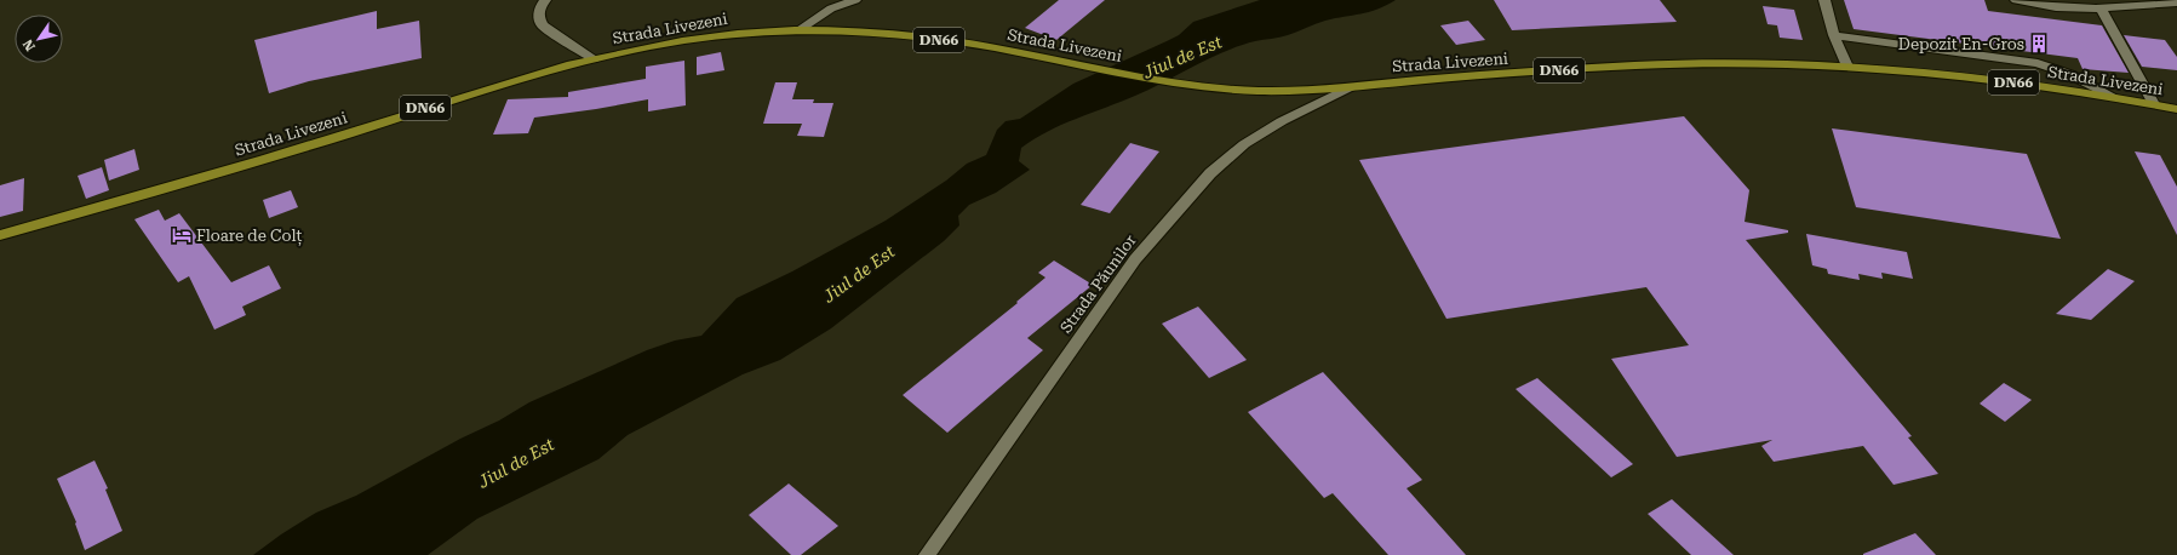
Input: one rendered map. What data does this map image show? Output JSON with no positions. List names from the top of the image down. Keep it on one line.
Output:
{"streets":{"main road":["Strada Livezeni","DN66"],"street":["Strada Păunilor"]},"crossings":[["Strada Livezeni","Strada Păunilor"]],"water":["Jiul de Est"],"places":{"building":["Depozit En-Gros"],"hotel":["Floare de Colț"]},"north":"bottom left"}
